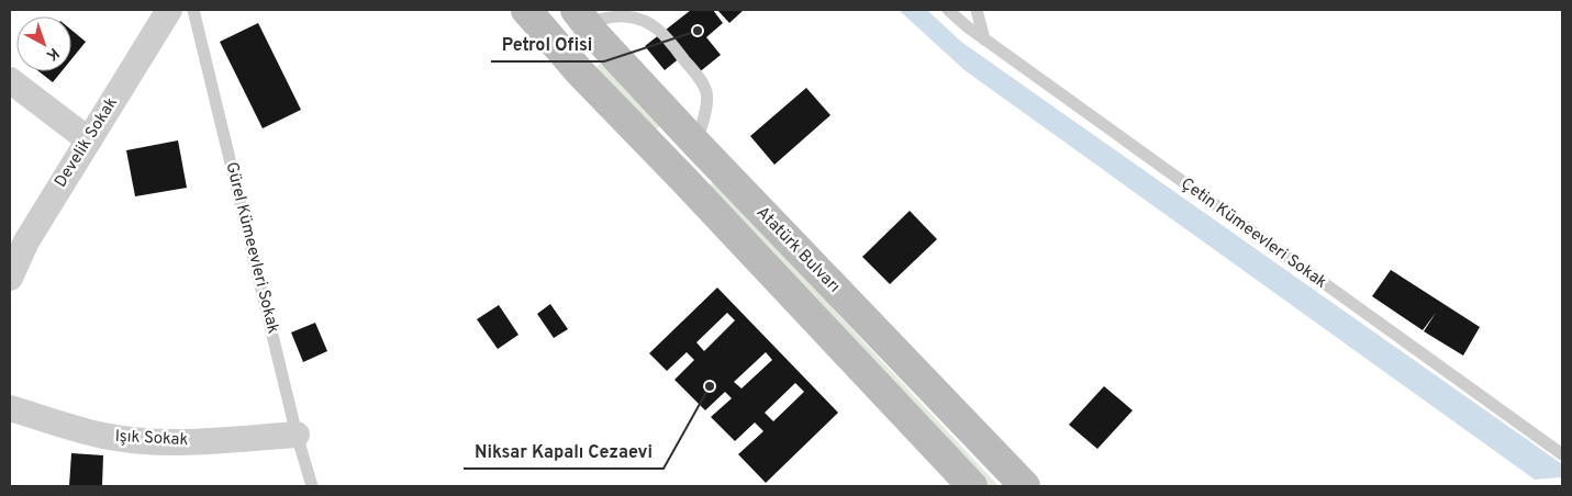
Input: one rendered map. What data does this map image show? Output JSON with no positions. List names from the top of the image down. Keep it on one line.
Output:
{"streets":{"main road":["Atatürk Bulvarı"],"street":["Develik Sokak","Işık Sokak"],"lane":["Çetin Kümeevleri Sokak","Gürel Kümeevleri Sokak"]},"crossings":[["Gürel Kümeevleri Sokak","Işık Sokak"]],"places":["Petrol Ofisi","Niksar Kapalı Cezaevi"],"north":"bottom right"}
